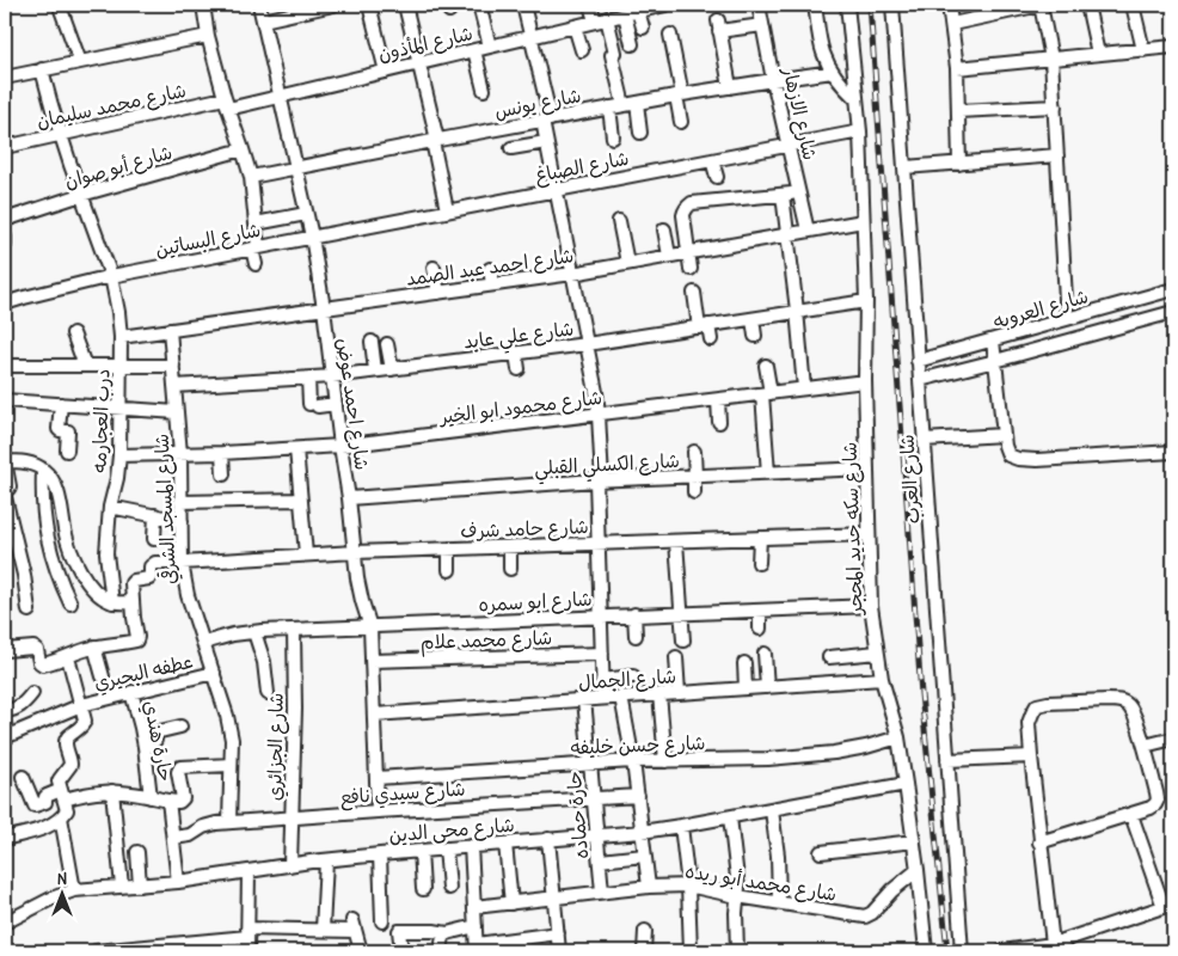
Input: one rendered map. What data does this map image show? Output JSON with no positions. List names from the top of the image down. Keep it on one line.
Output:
{"streets":{"street":["شارع المأذون","شارع يونس","شارع محمد سليمان","شارع الازهار","شارع أبو صوان","شارع الصباغ","شارع البساتين","شارع احمد عبد الصمد","شارع العروبه","شارع علي عابد","شارع احمد عوض","شارع محمود ابو الخير","درب العجارمه","شارع الكسلي القبلي","شارع العرب","شارع المسجد الشرقي","شارع حامد شرف","شارع سكه حديد المحجر","شارع ابو سمره","شارع محمد علام","عطفه البحيري","شارع الجمال","حارة هندي","شارع حسن خليفه","شارع الجزائري","شارع سيدي نافع","حارة حماده","شارع محى الدين","شارع محمد أبو ريده"]},"crossings":[["شارع المأذون","شارع محمد سليمان"],["شارع المأذون","شارع احمد عوض"],["شارع يونس","شارع الازهار"],["شارع يونس","شارع احمد عوض"],["شارع محمد سليمان","درب العجارمه"],["شارع الازهار","شارع الصباغ"],["شارع الازهار","شارع احمد عبد الصمد"],["شارع أبو صوان","درب العجارمه"],["شارع الصباغ","شارع البساتين"],["شارع الصباغ","شارع احمد عوض"],["شارع الصباغ","شارع سكه حديد المحجر"],["شارع البساتين","شارع احمد عوض"],["شارع البساتين","درب العجارمه"],["شارع احمد عبد الصمد","شارع احمد عوض"],["شارع احمد عبد الصمد","درب العجارمه"],["شارع احمد عبد الصمد","شارع المسجد الشرقي"],["شارع احمد عبد الصمد","شارع سكه حديد المحجر"],["شارع العروبه","شارع العرب"],["شارع علي عابد","شارع احمد عوض"],["شارع علي عابد","شارع المسجد الشرقي"],["شارع علي عابد","شارع سكه حديد المحجر"],["شارع احمد عوض","شارع محمود ابو الخير"],["شارع احمد عوض","شارع الكسلي القبلي"],["شارع احمد عوض","شارع حامد شرف"],["شارع احمد عوض","شارع ابو سمره"],["شارع احمد عوض","شارع محمد علام"],["شارع احمد عوض","شارع الجمال"],["شارع احمد عوض","شارع حسن خليفه"],["شارع احمد عوض","شارع سيدي نافع"],["شارع محمود ابو الخير","درب العجارمه"],["شارع محمود ابو الخير","شارع المسجد الشرقي"],["شارع محمود ابو الخير","شارع سكه حديد المحجر"],["شارع الكسلي القبلي","شارع سكه حديد المحجر"],["شارع المسجد الشرقي","شارع حامد شرف"],["شارع المسجد الشرقي","شارع ابو سمره"],["شارع المسجد الشرقي","عطفه البحيري"],["شارع المسجد الشرقي","شارع سيدي نافع"],["شارع حامد شرف","شارع سكه حديد المحجر"],["شارع سكه حديد المحجر","شارع ابو سمره"],["شارع سكه حديد المحجر","شارع الجمال"],["شارع سكه حديد المحجر","شارع حسن خليفه"],["شارع سكه حديد المحجر","شارع محى الدين"],["شارع سكه حديد المحجر","شارع محمد أبو ريده"],["شارع ابو سمره","شارع الجزائري"],["عطفه البحيري","حارة هندي"],["شارع الجمال","حارة حماده"],["شارع حسن خليفه","حارة حماده"],["شارع الجزائري","شارع سيدي نافع"],["شارع الجزائري","شارع محى الدين"],["شارع سيدي نافع","حارة حماده"],["حارة حماده","شارع محى الدين"],["حارة حماده","شارع محمد أبو ريده"]],"north":"top"}
